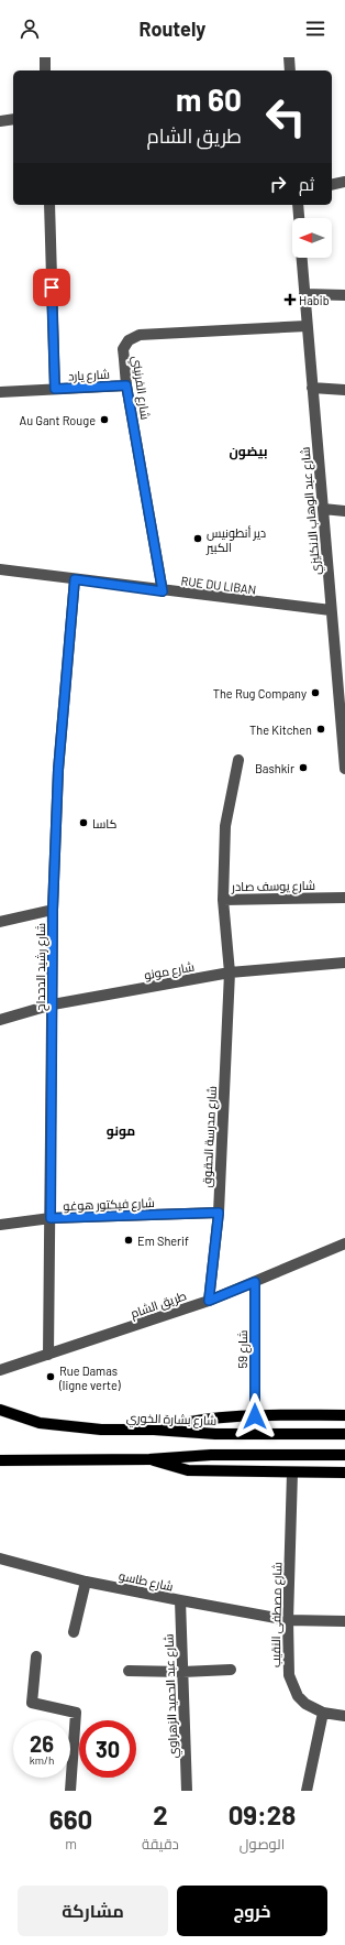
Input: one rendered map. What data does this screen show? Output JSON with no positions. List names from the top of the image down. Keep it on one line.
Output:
{"streets":{"main road":["شارع بشارة الخوري"],"street":["شارع يارد","شارع الفرنيني","شارع عبد الوهاب الانكليزي","RUE DU LIBAN","شارع يوسف صادر","شارع رشيد الدحداح","شارع مونو","شارع مدرسة الحقوق","شارع فيكتور هوغو","طريق الشام","شارع 59","شارع طاسو","شارع مصطفى النقيب","شارع عبد الحميد الزهراوي"]},"crossings":[["شارع يارد","شارع الفرنيني"],["شارع الفرنيني","شارع عبد الوهاب الانكليزي"],["شارع الفرنيني","RUE DU LIBAN"],["شارع عبد الوهاب الانكليزي","RUE DU LIBAN"],["RUE DU LIBAN","شارع رشيد الدحداح"],["شارع يوسف صادر","شارع مونو"],["شارع يوسف صادر","شارع مدرسة الحقوق"],["شارع رشيد الدحداح","شارع مونو"],["شارع رشيد الدحداح","شارع فيكتور هوغو"],["شارع رشيد الدحداح","طريق الشام"],["شارع مونو","شارع مدرسة الحقوق"],["شارع مدرسة الحقوق","شارع فيكتور هوغو"],["شارع مدرسة الحقوق","طريق الشام"],["طريق الشام","شارع 59"],["شارع طاسو","شارع مصطفى النقيب"],["شارع طاسو","شارع عبد الحميد الزهراوي"]],"districts":["بيضون","مونو"],"places":{"health":["Habib"],"other":["Au Gant Rouge","دير أنطونيس الكبير","The Rug Company","The Kitchen","Bashkir","كاسا","Em Sherif","Rue Damas (ligne verte)"]},"north":"left","page":{"header":"Routely","turn":["60 m","طريق الشام"],"then":"ثم","speed":"26 km/h","limit":"30","eta":["09:28","الوصول","2","دقيقة","660","m"],"buttons":["خروج","مشاركة"]}}
